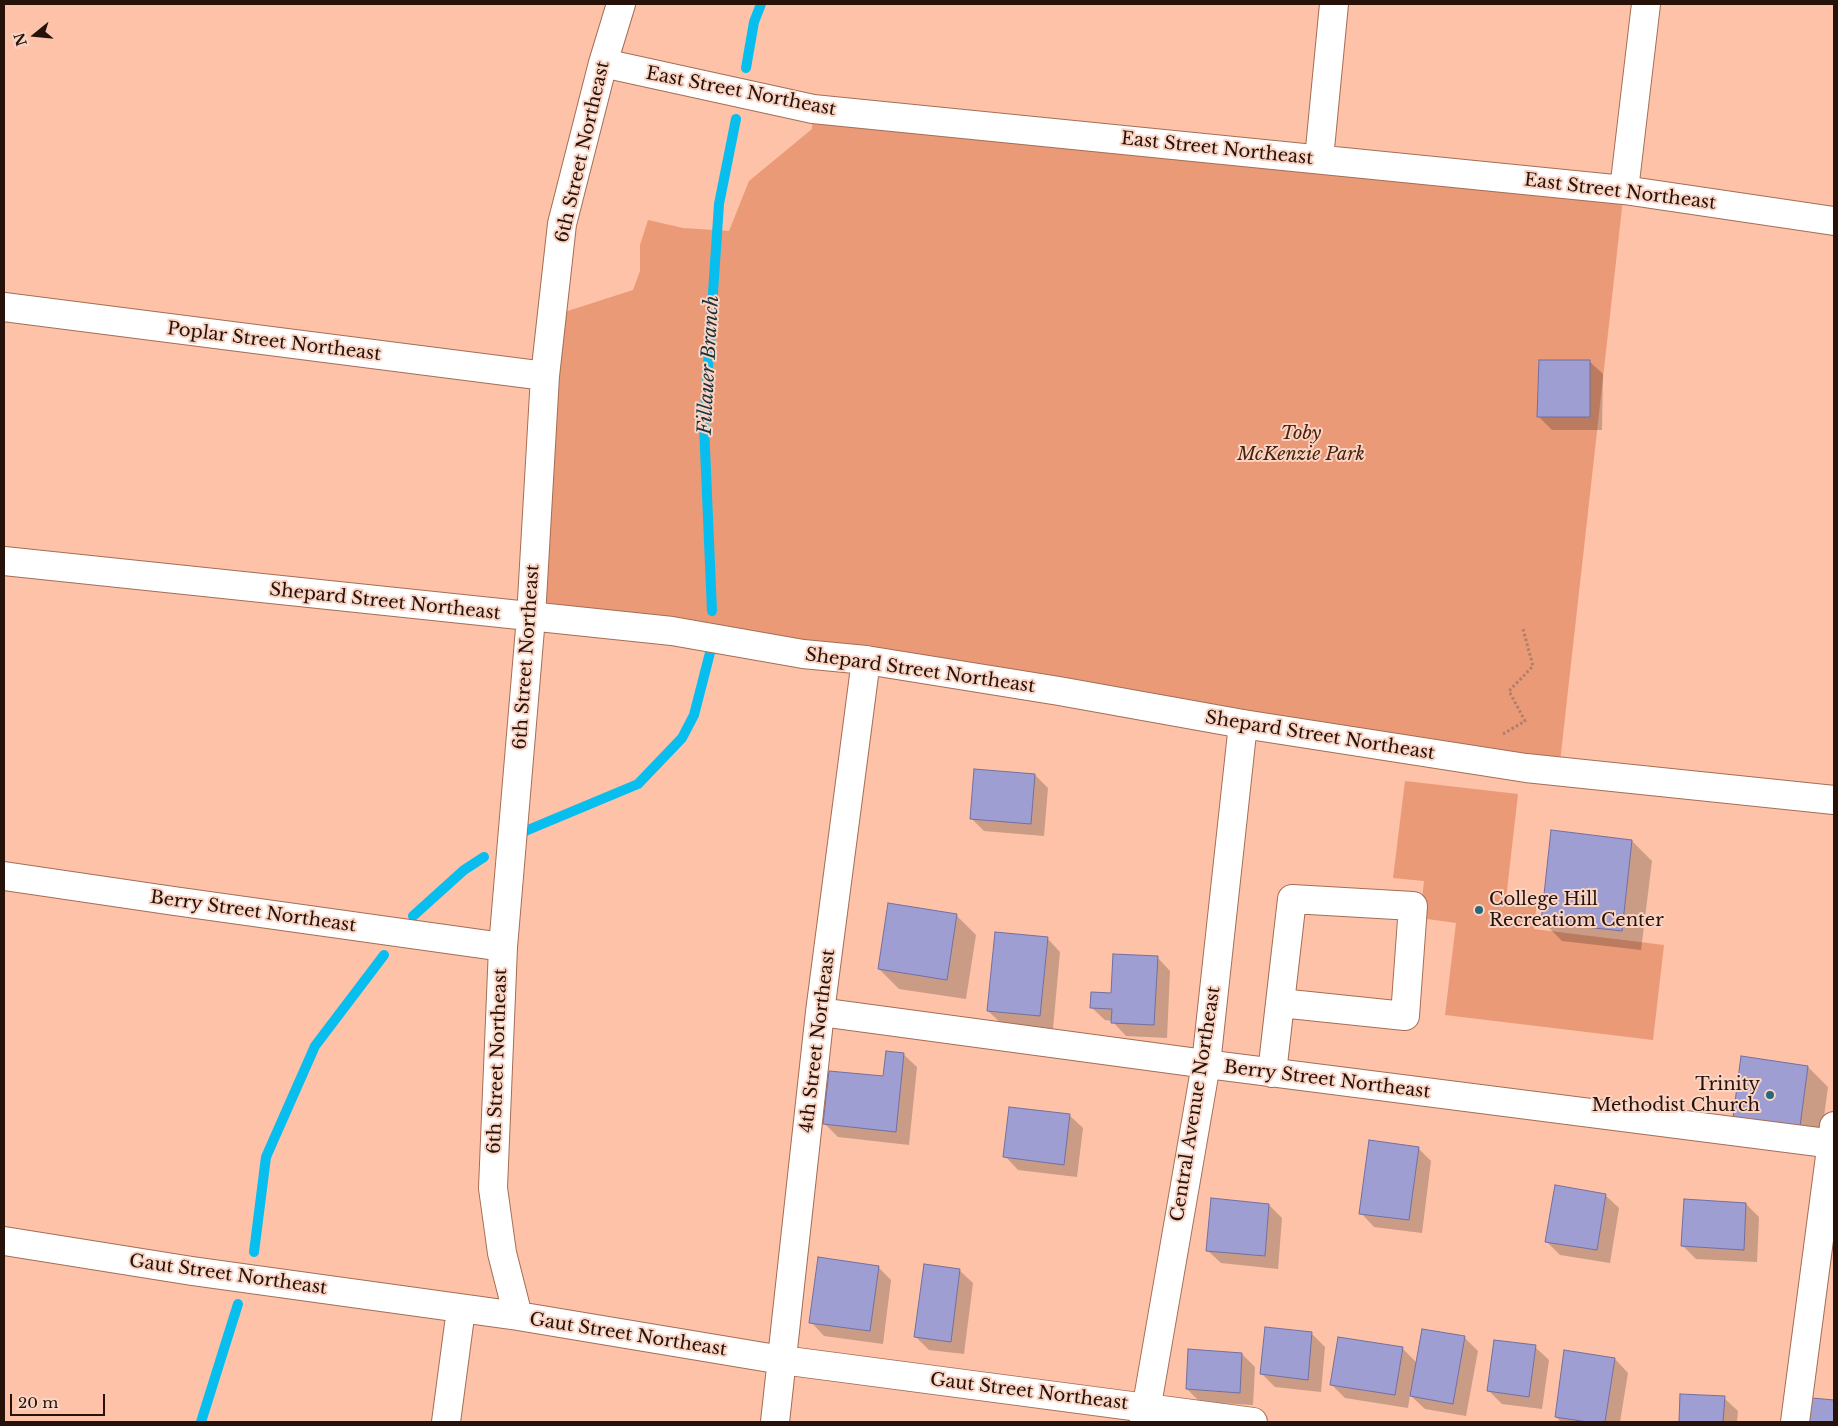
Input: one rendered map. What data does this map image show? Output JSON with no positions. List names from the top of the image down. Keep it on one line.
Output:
{"streets":{"street":["East Street Northeast","6th Street Northeast","Poplar Street Northeast","Shepard Street Northeast","Berry Street Northeast","4th Street Northeast","Central Avenue Northeast","Gaut Street Northeast"]},"crossings":[["East Street Northeast","6th Street Northeast"],["6th Street Northeast","Poplar Street Northeast"],["6th Street Northeast","Shepard Street Northeast"],["6th Street Northeast","Berry Street Northeast"],["6th Street Northeast","Gaut Street Northeast"],["Shepard Street Northeast","4th Street Northeast"],["Shepard Street Northeast","Central Avenue Northeast"],["Berry Street Northeast","4th Street Northeast"],["Berry Street Northeast","Central Avenue Northeast"],["4th Street Northeast","Gaut Street Northeast"],["Central Avenue Northeast","Gaut Street Northeast"]],"water":["Fillauer Branch"],"parks":["Toby McKenzie Park"],"places":["College Hill Recreatiom Center","Trinity Methodist Church"],"scale_bar":"20 m","north":"left"}
